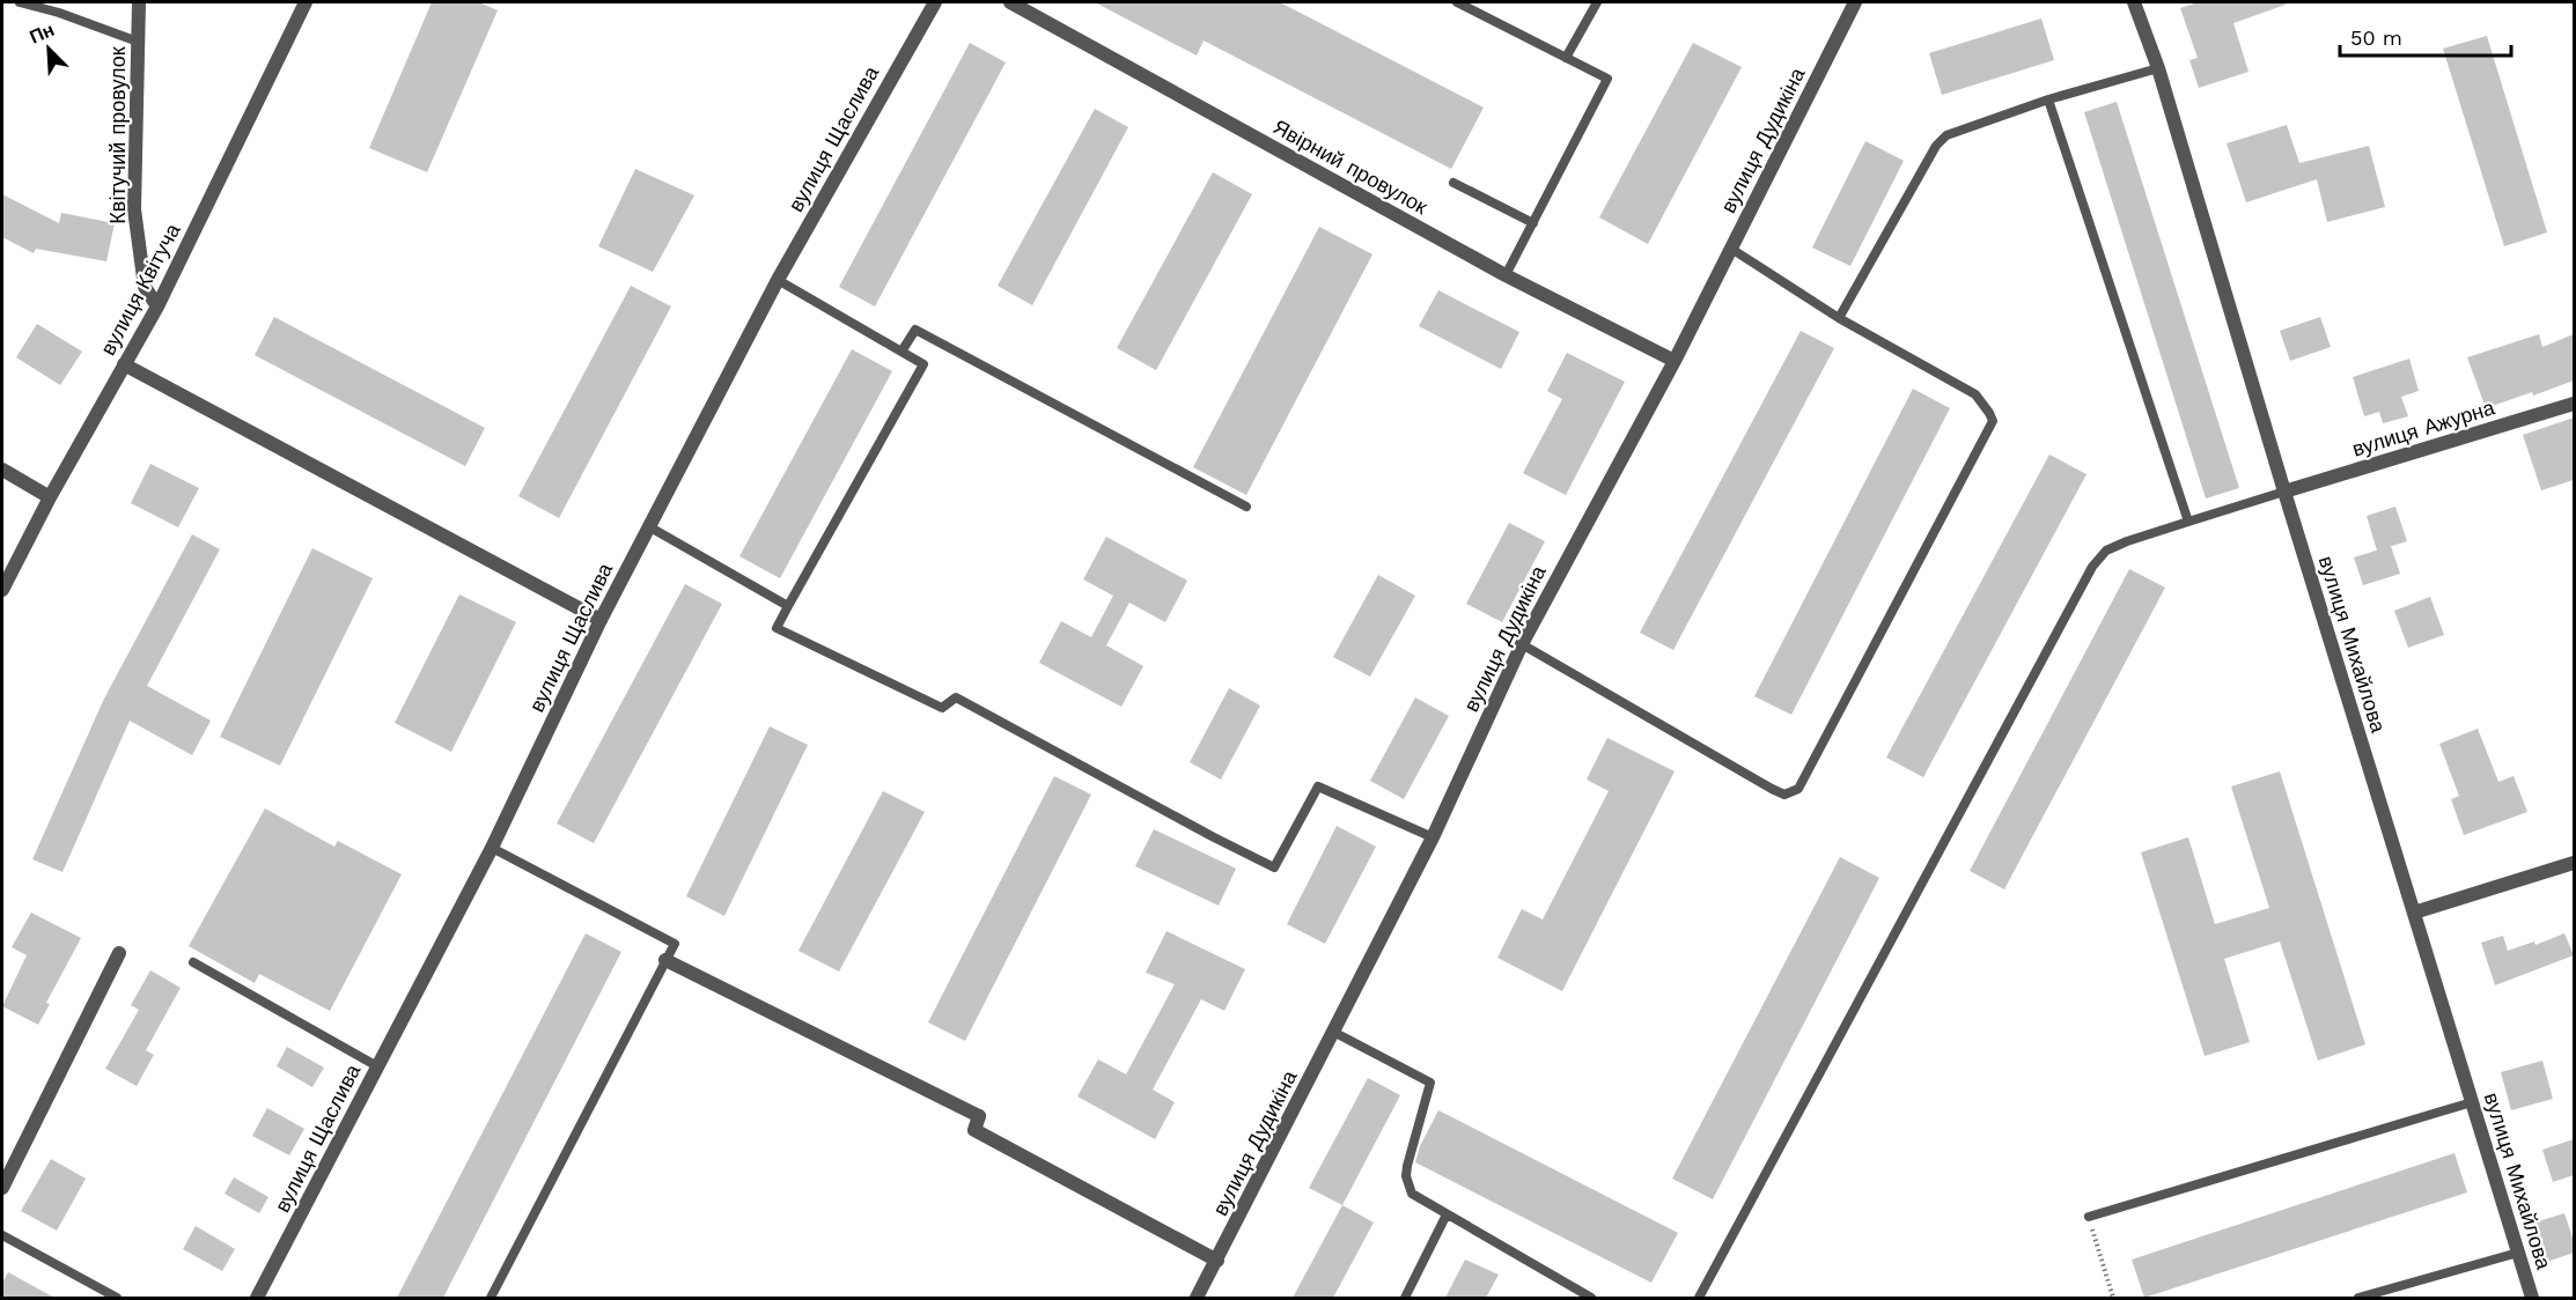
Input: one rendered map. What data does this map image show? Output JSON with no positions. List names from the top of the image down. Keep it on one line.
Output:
{"streets":{"street":["Квітучий провулок","вулиця Щаслива","вулиця Дудикіна","Явірний провулок","вулиця Квітуча","вулиця Ажурна","вулиця Михайлова"]},"crossings":[["Квітучий провулок","вулиця Квітуча"],["вулиця Дудикіна","Явірний провулок"],["вулиця Ажурна","вулиця Михайлова"]],"scale_bar":"50 m","north":"top left"}
